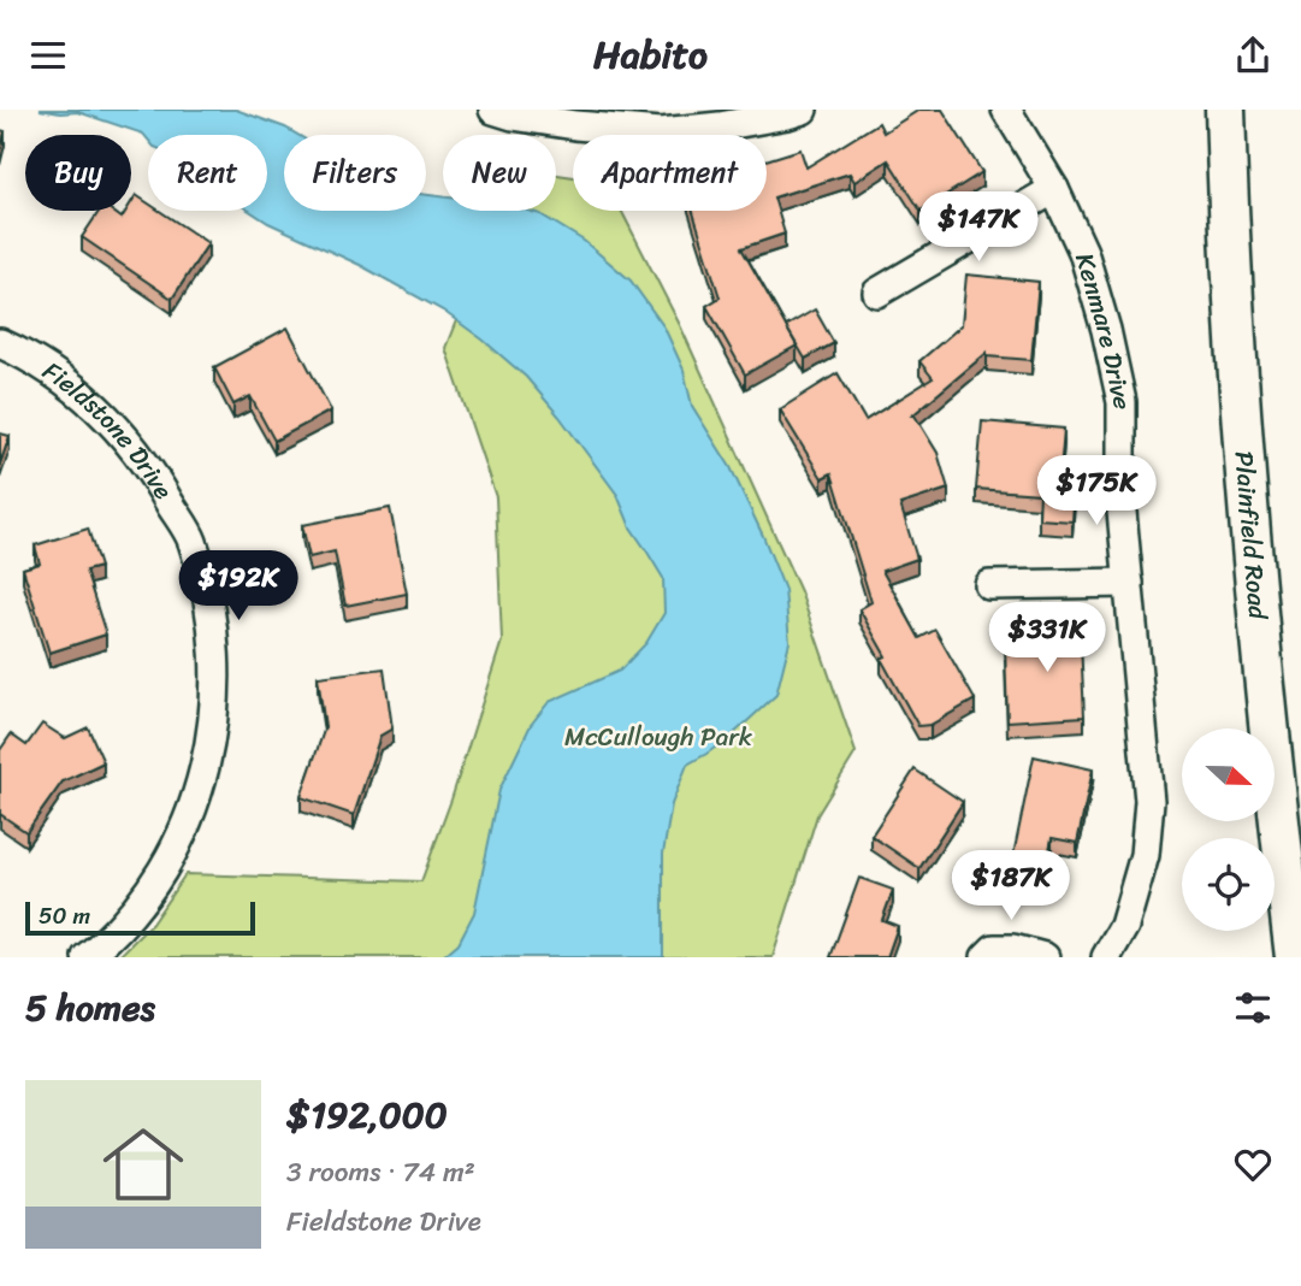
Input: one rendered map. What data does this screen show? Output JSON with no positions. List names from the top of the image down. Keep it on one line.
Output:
{"streets":{"main road":["Plainfield Road"],"street":["Kenmare Drive","Fieldstone Drive"]},"parks":["McCullough Park"],"scale_bar":"50 m","north":"right","page":{"header":"Habito","chip":["Buy","Rent","Filters","New","Apartment"],"price":["$147K","$175K","$192K","$331K","$187K"],"scale":"50 m","heading":"5 homes","list":[{"name":"$192,000","note":"3 rooms · 74 m² · Fieldstone Drive"}]}}
